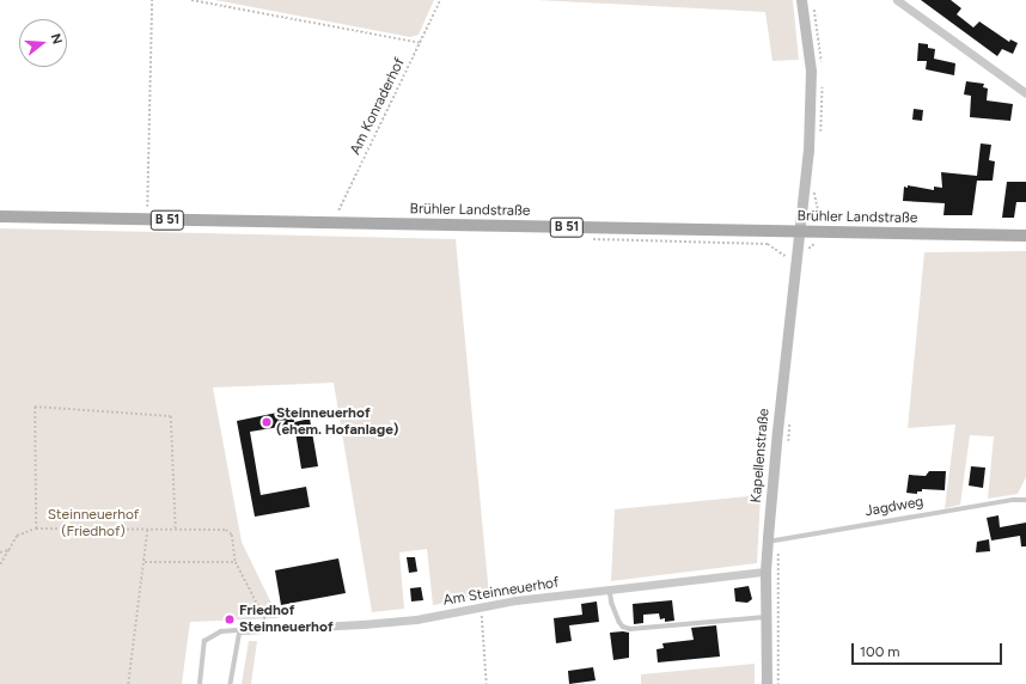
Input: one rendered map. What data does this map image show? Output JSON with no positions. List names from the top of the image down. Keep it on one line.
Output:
{"streets":{"main road":["Brühler Landstraße","B 51","Kapellenstraße"],"street":["Am Steinneuerhof"],"lane":["Jagdweg"],"path":["Am Konraderhof"]},"crossings":[["Am Konraderhof","Brühler Landstraße"],["Brühler Landstraße","Kapellenstraße"],["Kapellenstraße","Jagdweg"],["Kapellenstraße","Am Steinneuerhof"]],"parks":["Steinneuerhof (Friedhof)"],"places":["Steinneuerhof (ehem. Hofanlage)","Friedhof Steinneuerhof"],"scale_bar":"100 m","north":"right"}
